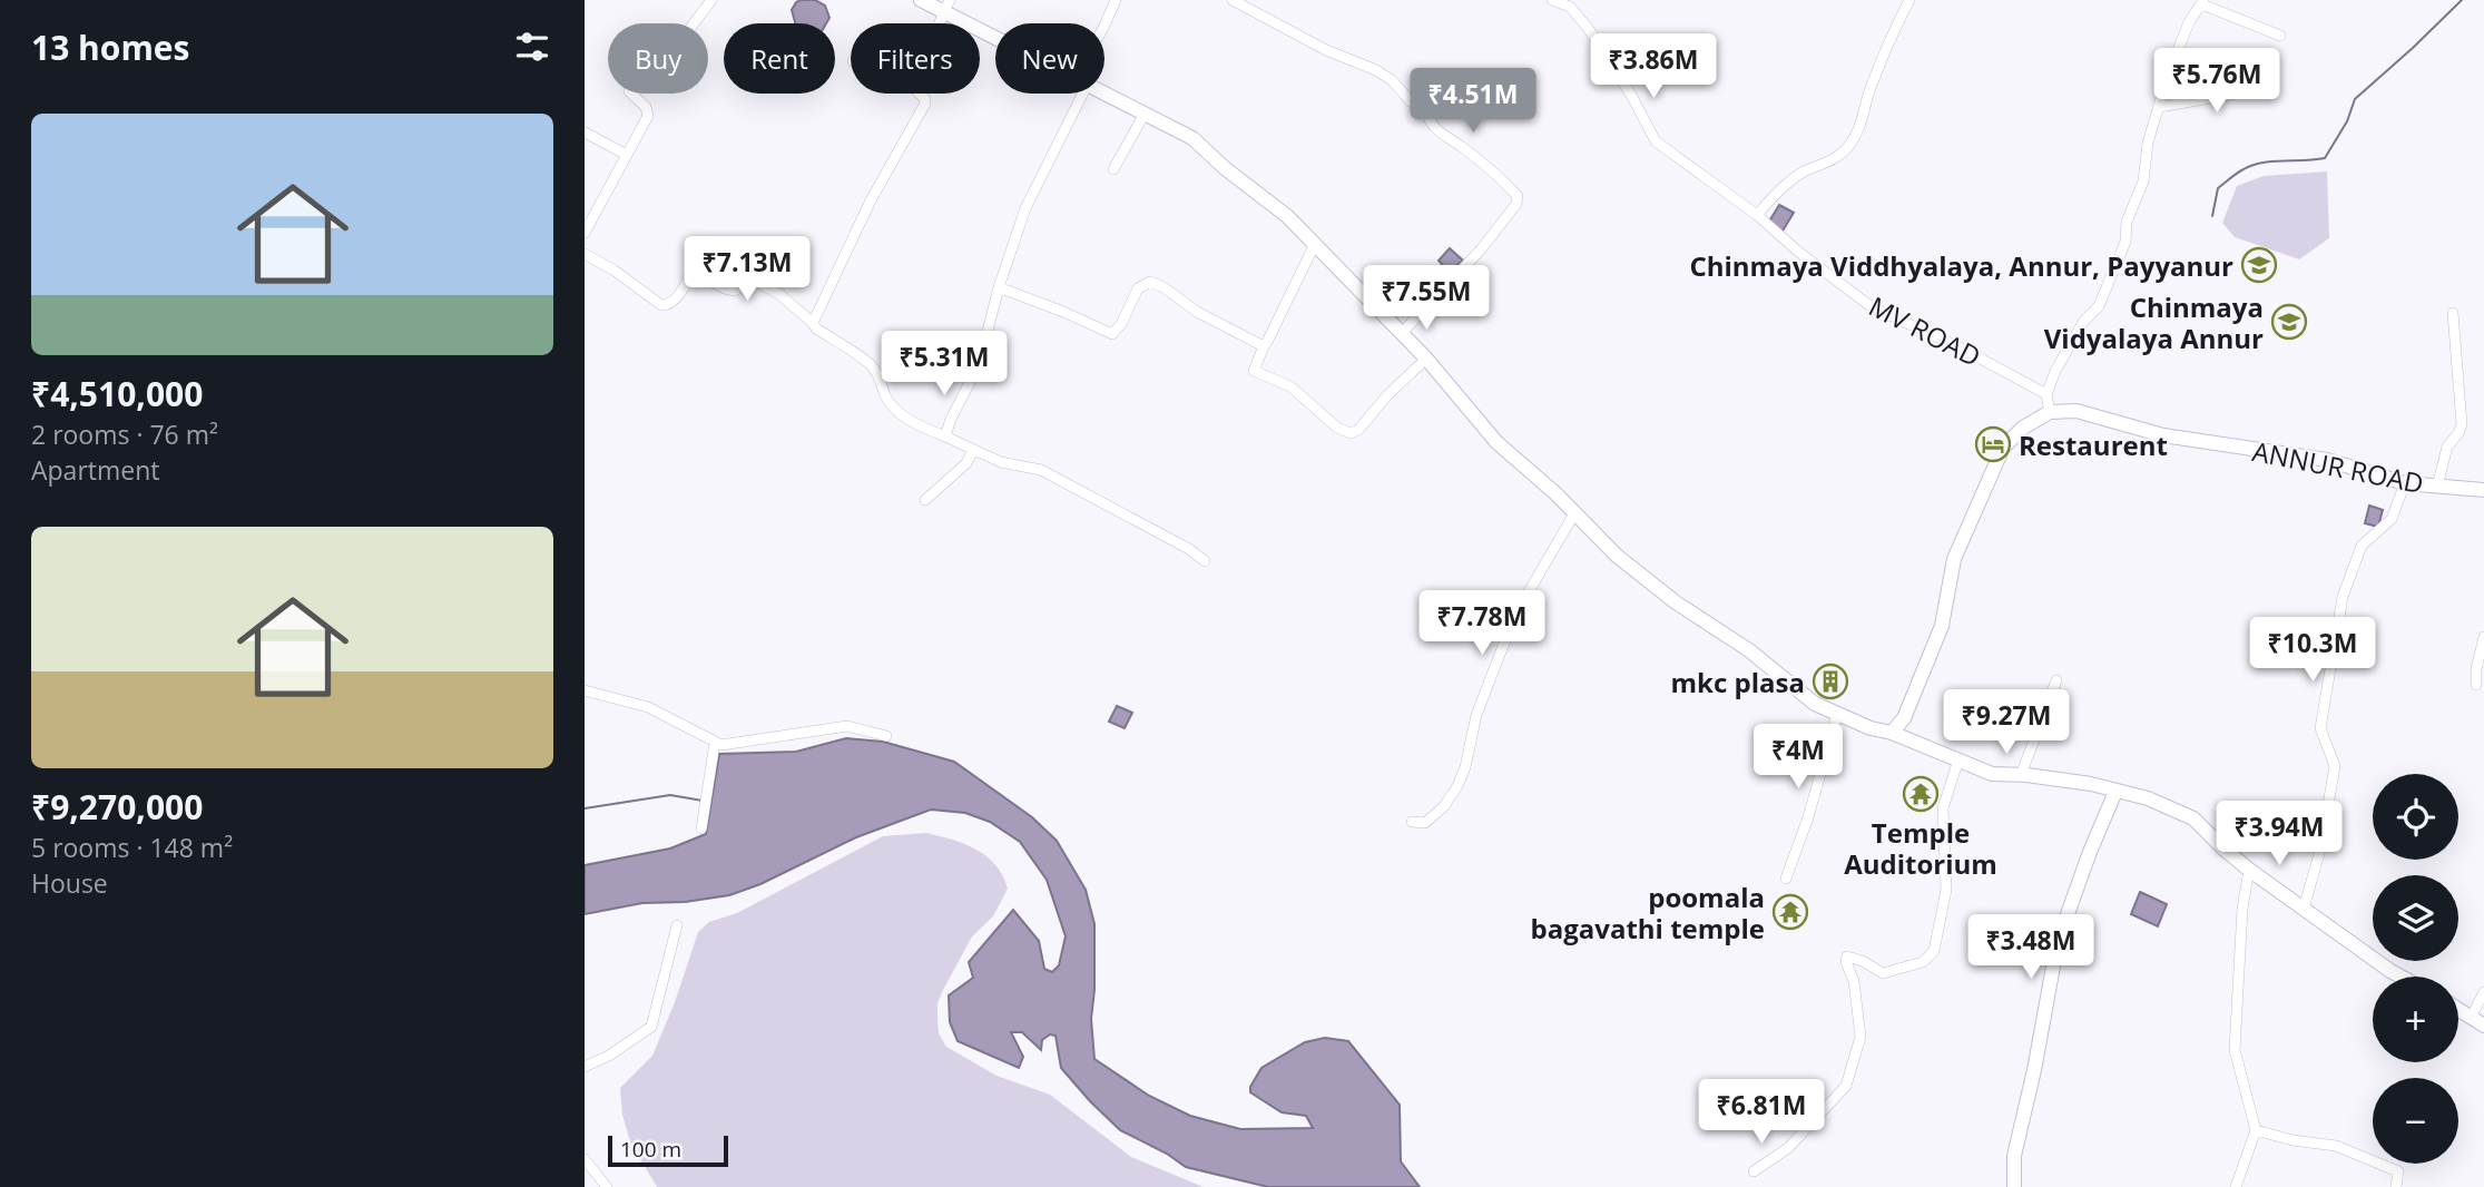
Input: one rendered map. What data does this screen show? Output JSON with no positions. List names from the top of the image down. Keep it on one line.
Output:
{"streets":{"main road":["ANNUR ROAD"],"street":["MV ROAD"]},"places":{"school or university":["Chinmaya Viddhyalaya, Annur, Payyanur","Chinmaya Vidyalaya Annur"],"hotel":["Restaurent"],"building":["mkc plasa"],"temple":["Temple Auditorium","poomala bagavathi temple"]},"scale_bar":"100 m","page":{"heading":"13 homes","chip":["Buy","Rent","Filters","New"],"price":["₹3.86M","₹5.76M","₹4.51M","₹7.13M","₹7.55M","₹5.31M","₹7.78M","₹10.3M","₹9.27M","₹4M","₹3.94M","₹3.48M","₹6.81M"],"list":[{"name":"₹4,510,000","note":"2 rooms · 76 m² · Apartment"},{"name":"₹9,270,000","note":"5 rooms · 148 m² · House"}],"map_buttons":["+","−"],"scale":"100 m"}}
